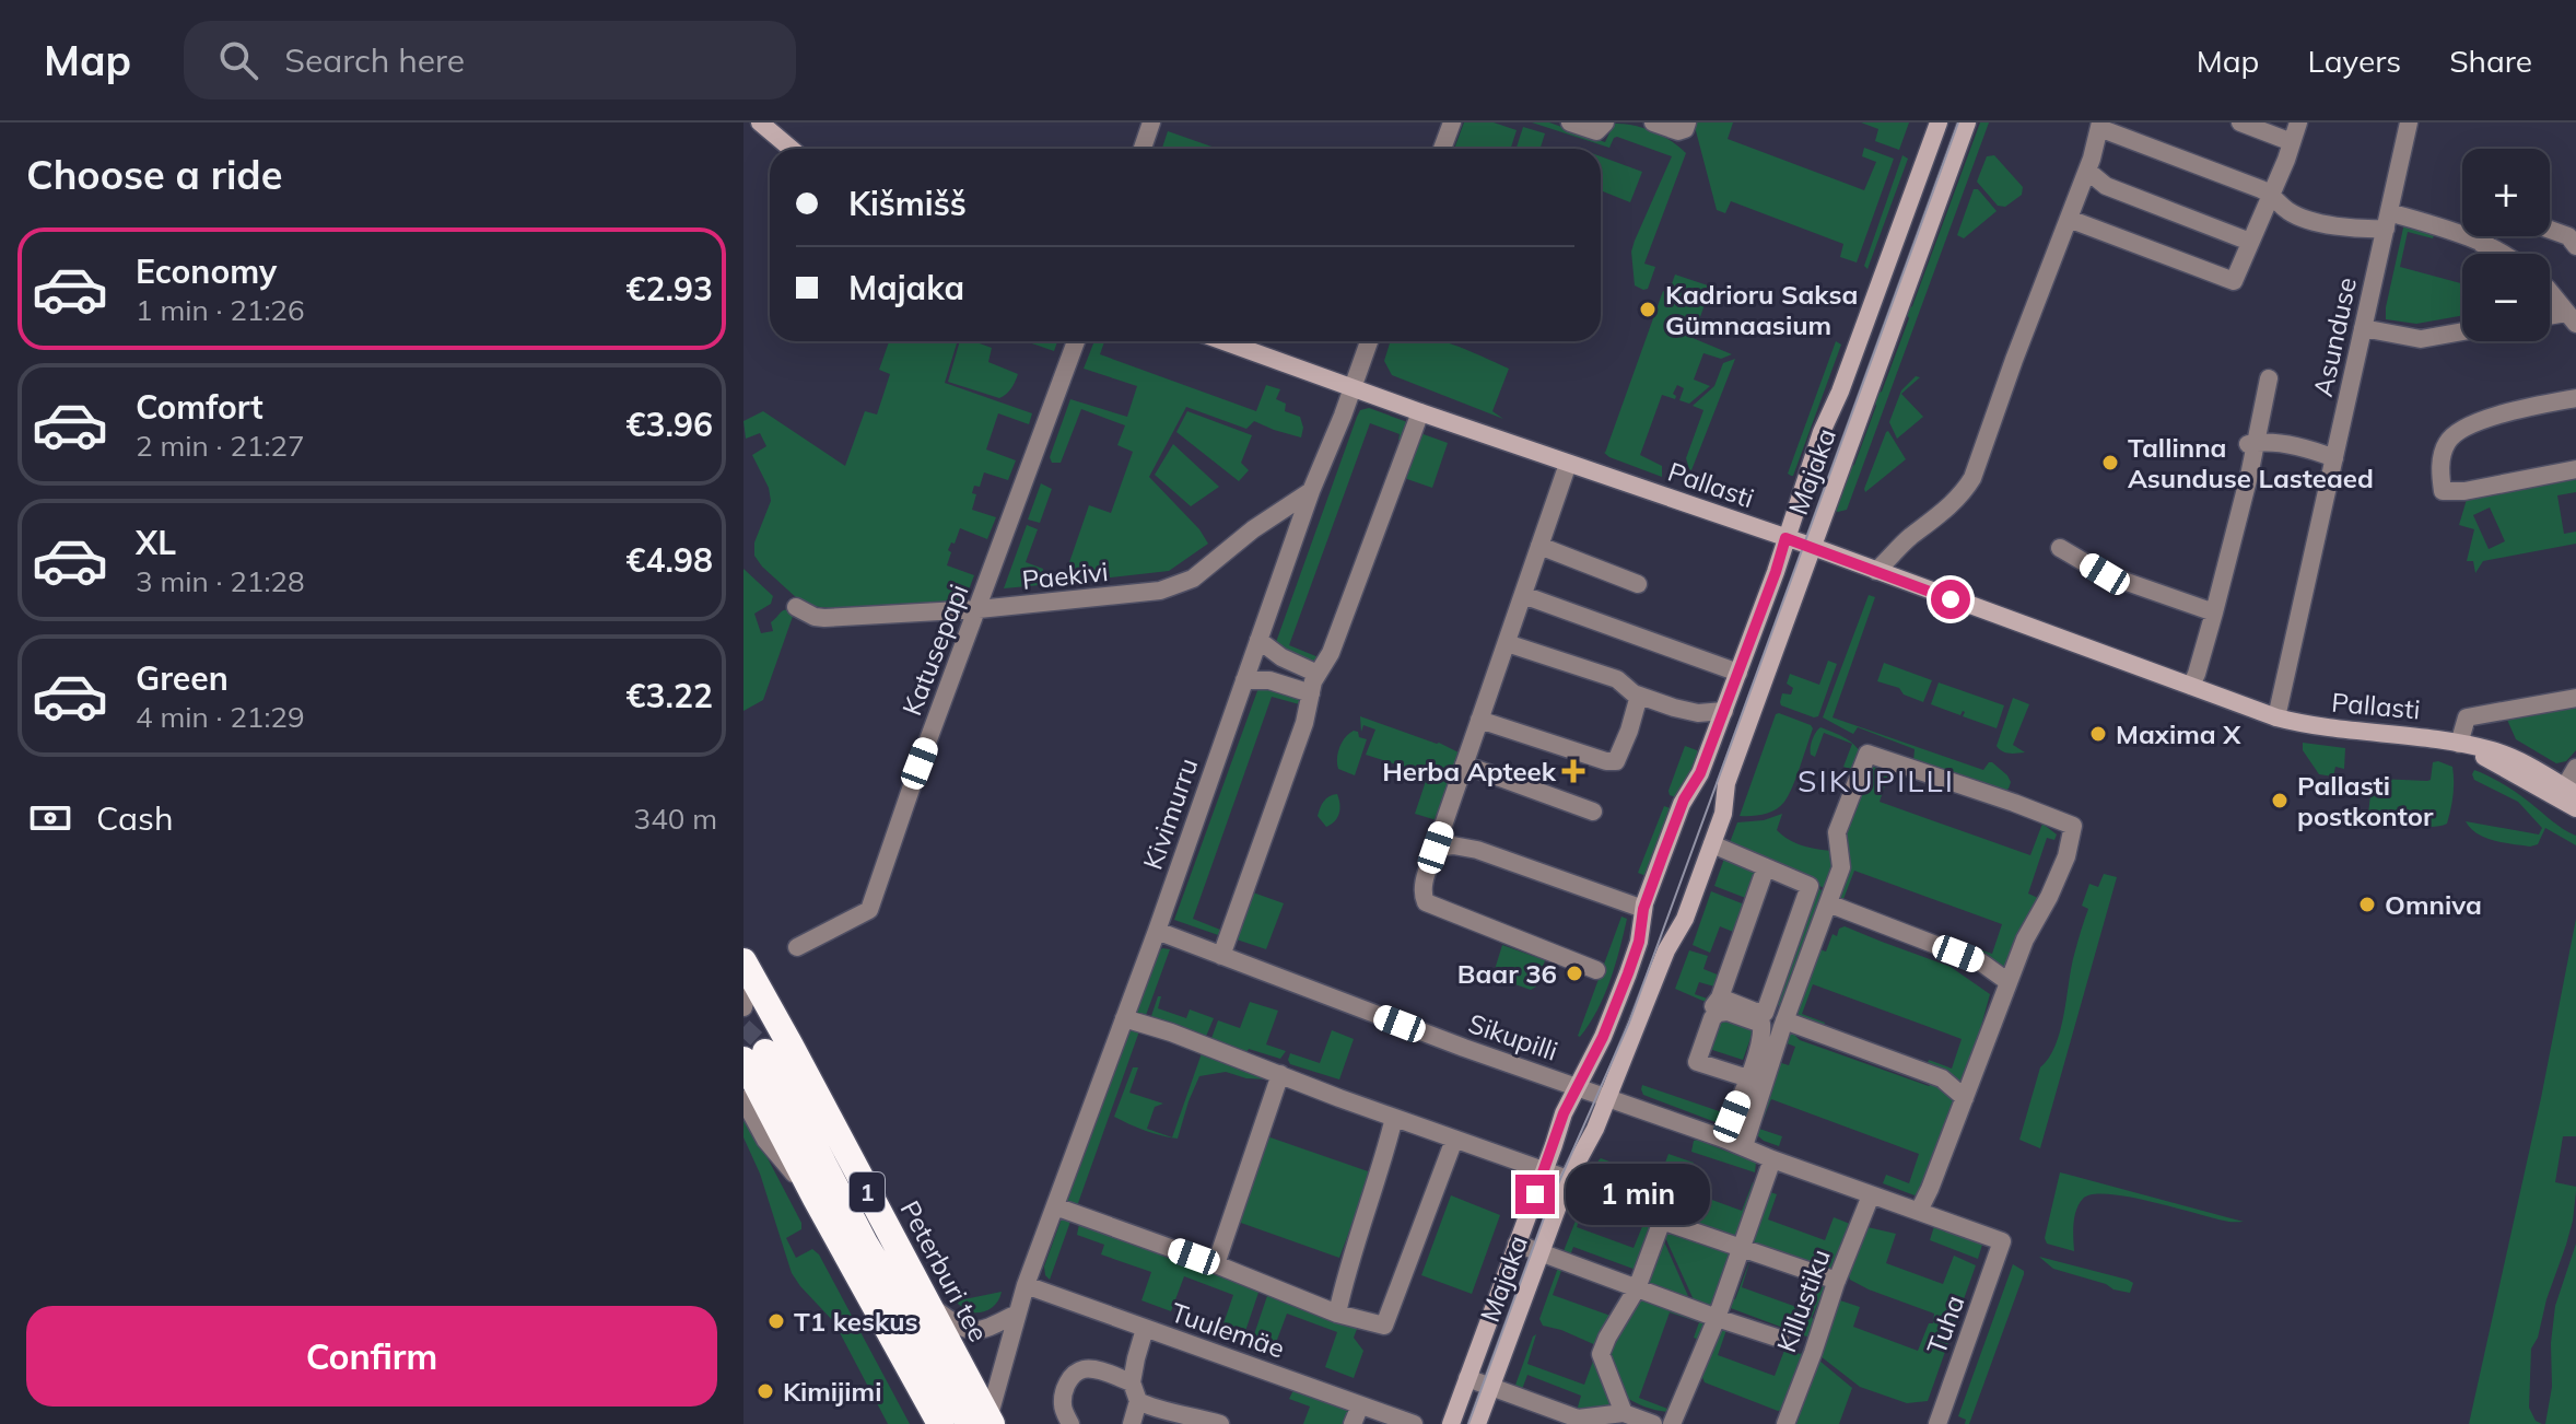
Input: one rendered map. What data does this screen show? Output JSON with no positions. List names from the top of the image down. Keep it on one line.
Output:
{"streets":{"highway":["1","Peterburi tee"],"street":["Asunduse","Majaka","Pallasti","Paekivi","Katusepapi","Kivimurru","Sikupilli","Killustiku","Tuha","Tuulemäe"]},"crossings":[["Asunduse","Pallasti"],["Majaka","Pallasti"],["Majaka","Sikupilli"],["Pallasti","Kivimurru"],["Paekivi","Katusepapi"],["Paekivi","Kivimurru"],["Kivimurru","Sikupilli"],["Kivimurru","Peterburi tee"],["Kivimurru","Tuulemäe"],["Sikupilli","Killustiku"],["Sikupilli","Tuha"]],"districts":["SIKUPILLI"],"places":{"other":["Kadrioru Saksa Gümnaasium","Tallinna Asunduse Lasteaed","Maxima X","Pallasti postkontor","Omniva","Baar 36","T1 keskus","Kimijimi"],"health":["Herba Apteek"]},"page":{"header":"Map","search":"Search here","nav":["Map","Layers","Share"],"heading":"Choose a ride","map_buttons":["+","−"],"banner":["Kišmišš","Majaka"],"list":[{"name":"Economy","note":"1 min · 21:26","value":"€2.93"},{"name":"Comfort","note":"2 min · 21:27","value":"€3.96"},{"name":"XL","note":"3 min · 21:28","value":"€4.98"},{"name":"Green","note":"4 min · 21:29","value":"€3.22"}],"pay":["Cash","340 m"],"bubble":"1 min","buttons":"Confirm"}}
